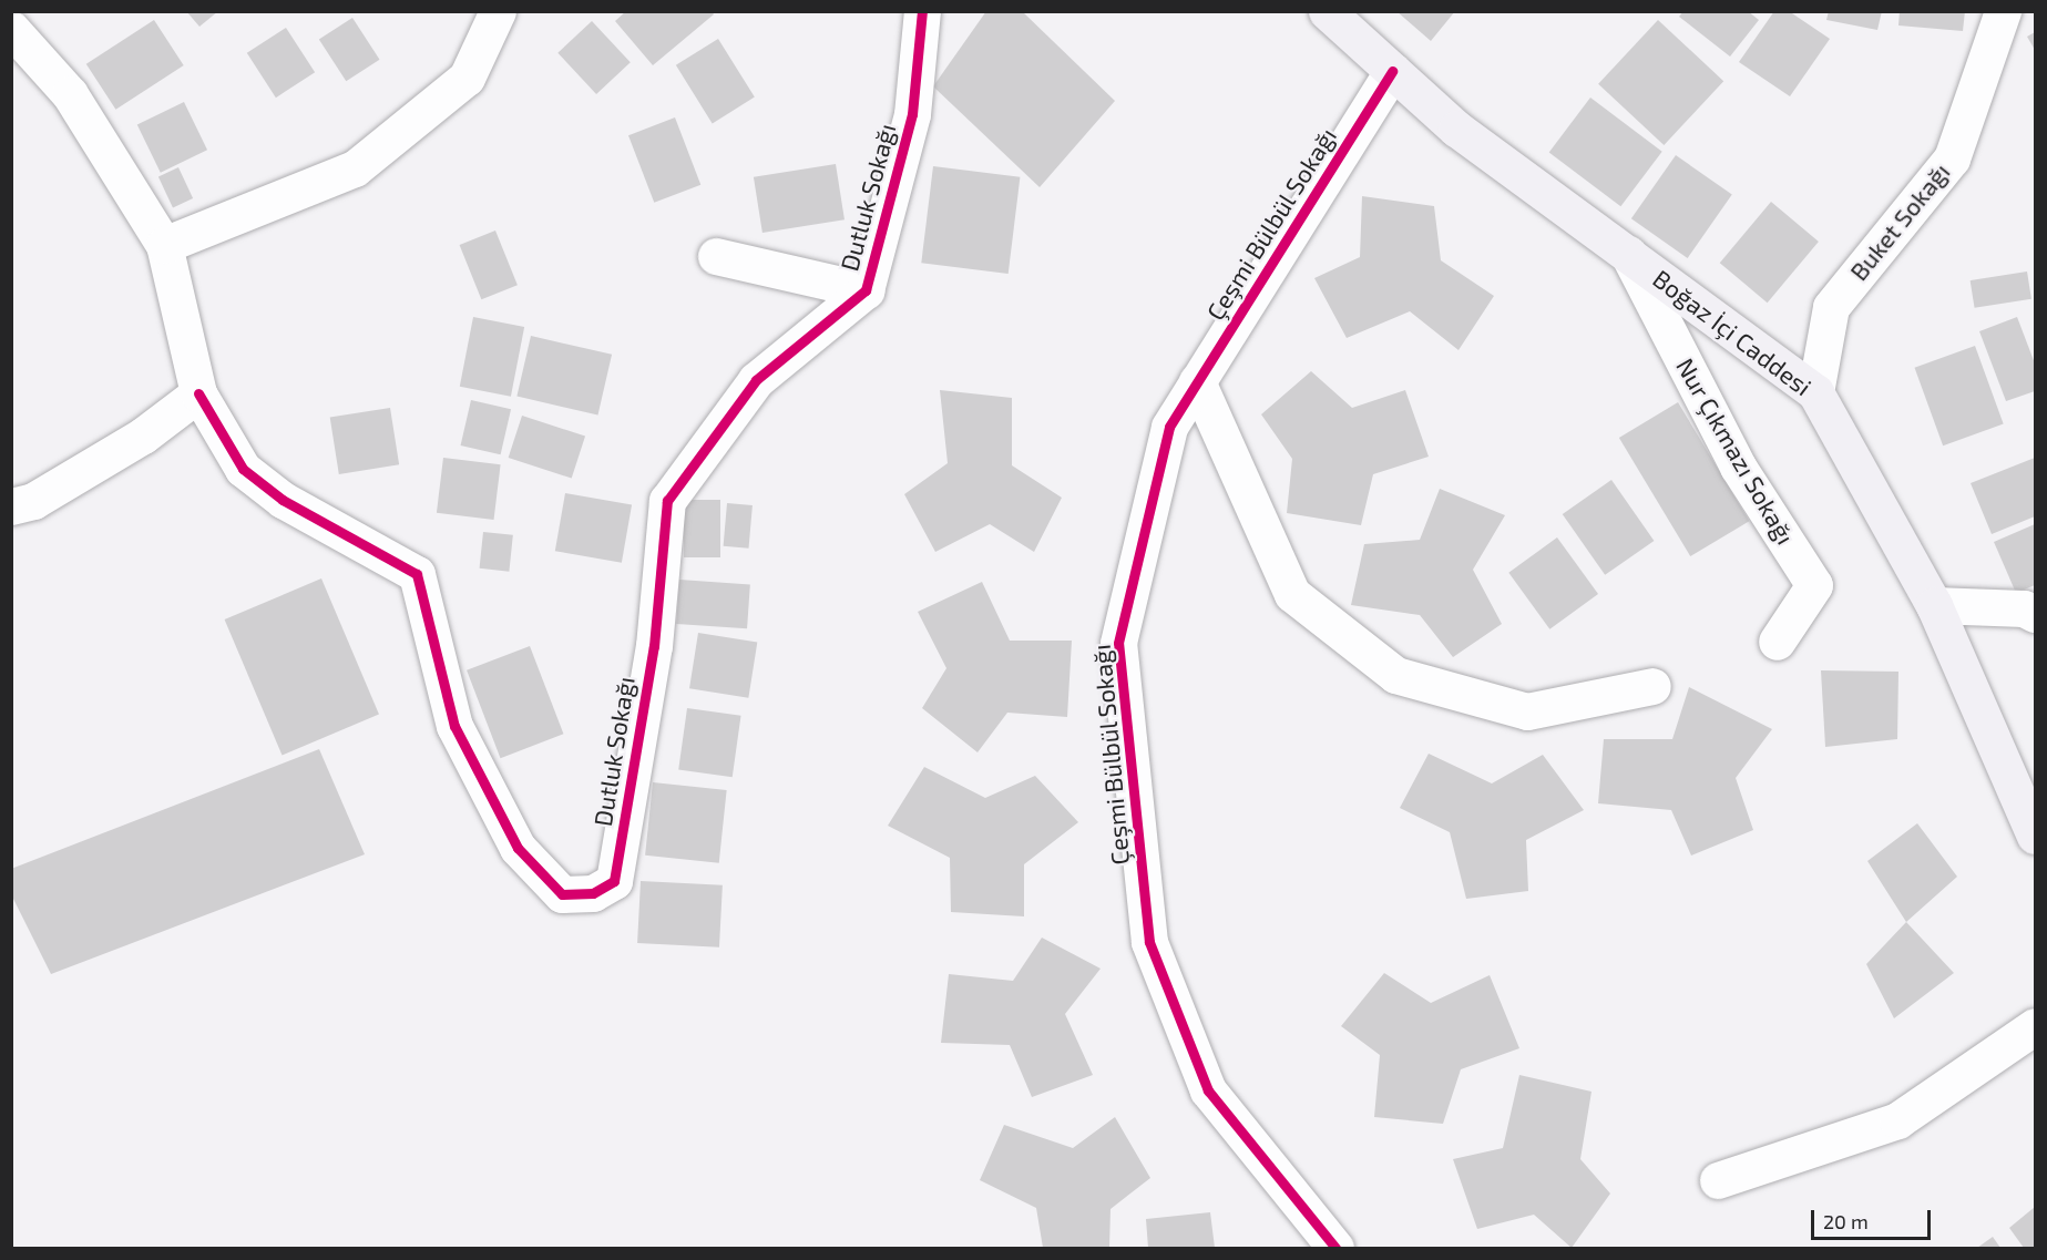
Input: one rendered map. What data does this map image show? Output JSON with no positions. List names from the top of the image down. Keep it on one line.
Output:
{"streets":{"main road":["Boğaz İçi Caddesi"],"street":["Dutluk Sokağı","Buket Sokağı","Çeşmi Bülbül Sokağı","Nur Çıkmazı Sokağı"]},"crossings":[["Buket Sokağı","Boğaz İçi Caddesi"],["Çeşmi Bülbül Sokağı","Boğaz İçi Caddesi"],["Boğaz İçi Caddesi","Nur Çıkmazı Sokağı"]],"scale_bar":"20 m"}
